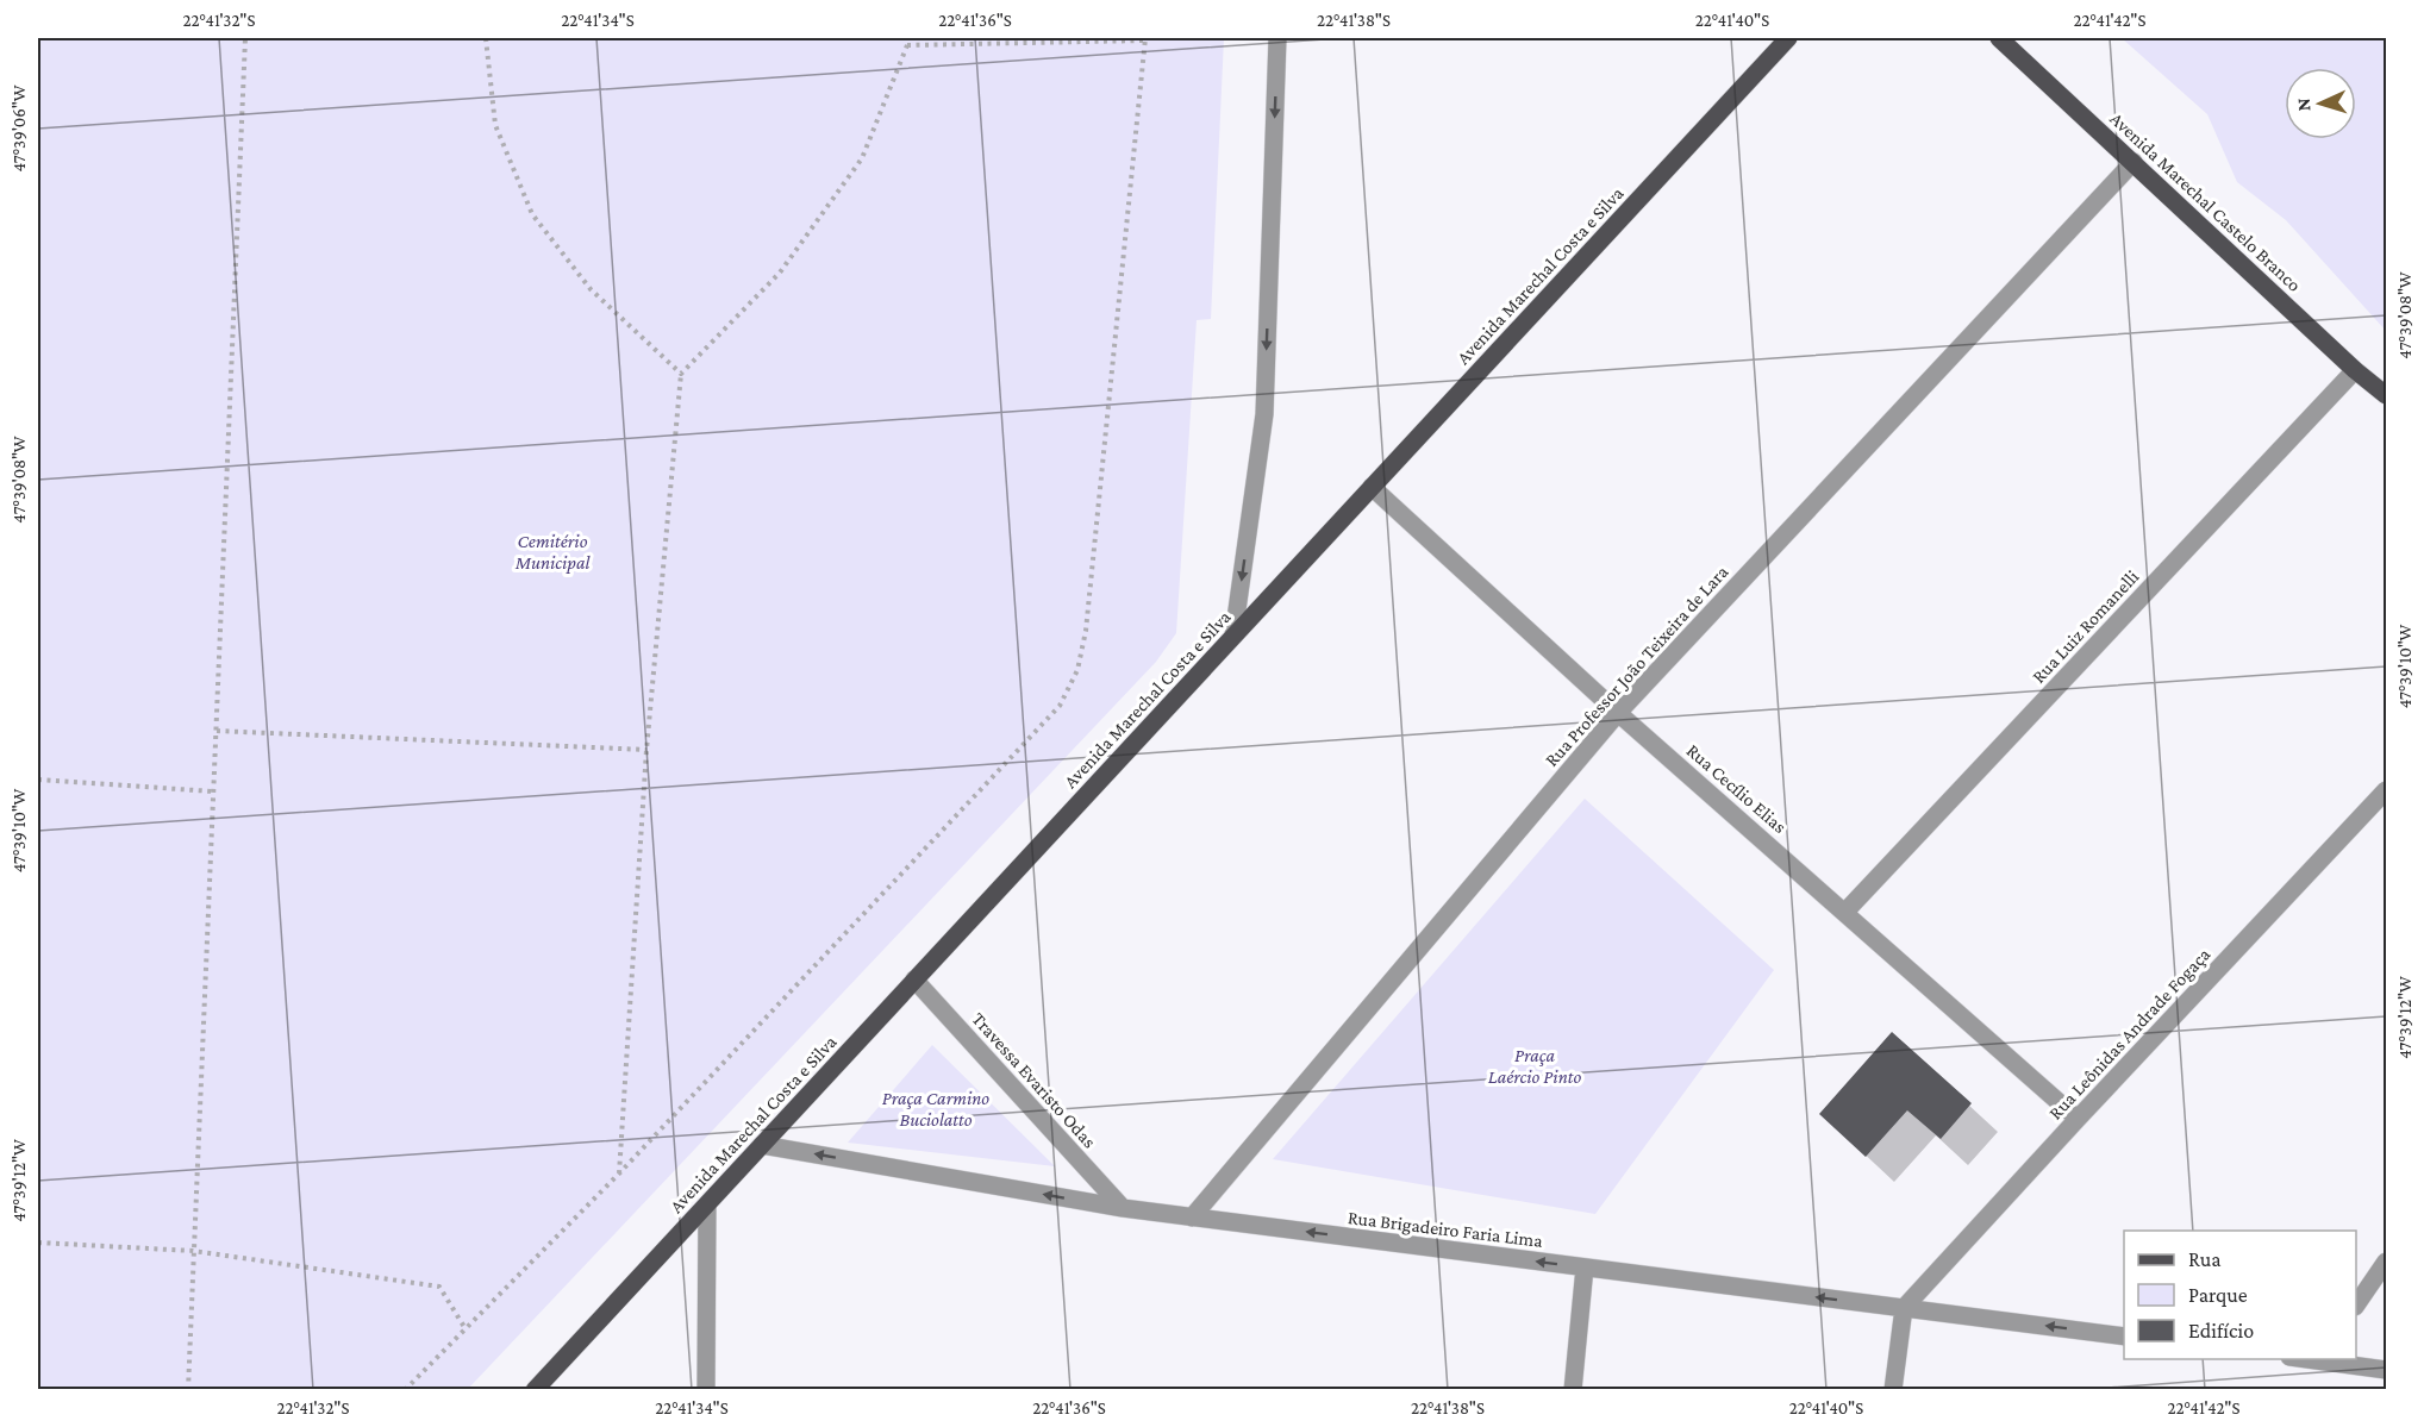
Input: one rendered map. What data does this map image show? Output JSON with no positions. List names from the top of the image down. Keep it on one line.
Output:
{"streets":{"main road":["Avenida Marechal Castelo Branco","Avenida Marechal Costa e Silva"],"street":["Rua Luiz Romanelli","Rua Professor João Teixeira de Lara","Rua Cecílio Elias","Rua Leônidas Andrade Fogaça","Travessa Evaristo Odas","Rua Brigadeiro Faria Lima"]},"crossings":[["Avenida Marechal Castelo Branco","Rua Luiz Romanelli"],["Avenida Marechal Castelo Branco","Rua Professor João Teixeira de Lara"],["Avenida Marechal Costa e Silva","Rua Cecílio Elias"],["Avenida Marechal Costa e Silva","Travessa Evaristo Odas"],["Avenida Marechal Costa e Silva","Rua Brigadeiro Faria Lima"],["Rua Luiz Romanelli","Rua Cecílio Elias"],["Rua Professor João Teixeira de Lara","Rua Cecílio Elias"],["Rua Professor João Teixeira de Lara","Rua Brigadeiro Faria Lima"],["Rua Cecílio Elias","Rua Leônidas Andrade Fogaça"],["Rua Leônidas Andrade Fogaça","Rua Brigadeiro Faria Lima"],["Travessa Evaristo Odas","Rua Brigadeiro Faria Lima"]],"one_way":["Rua Brigadeiro Faria Lima"],"parks":["Cemitério Municipal","Praça Laércio Pinto","Praça Carmino Buciolatto"],"legend":["Rua","Parque","Edifício"],"north":"left","coordinates":["22°41'32\"S","22°41'34\"S","22°41'36\"S","22°41'38\"S","22°41'40\"S","22°41'42\"S","47°39'06\"W","47°39'08\"W","47°39'10\"W","47°39'12\"W"]}
